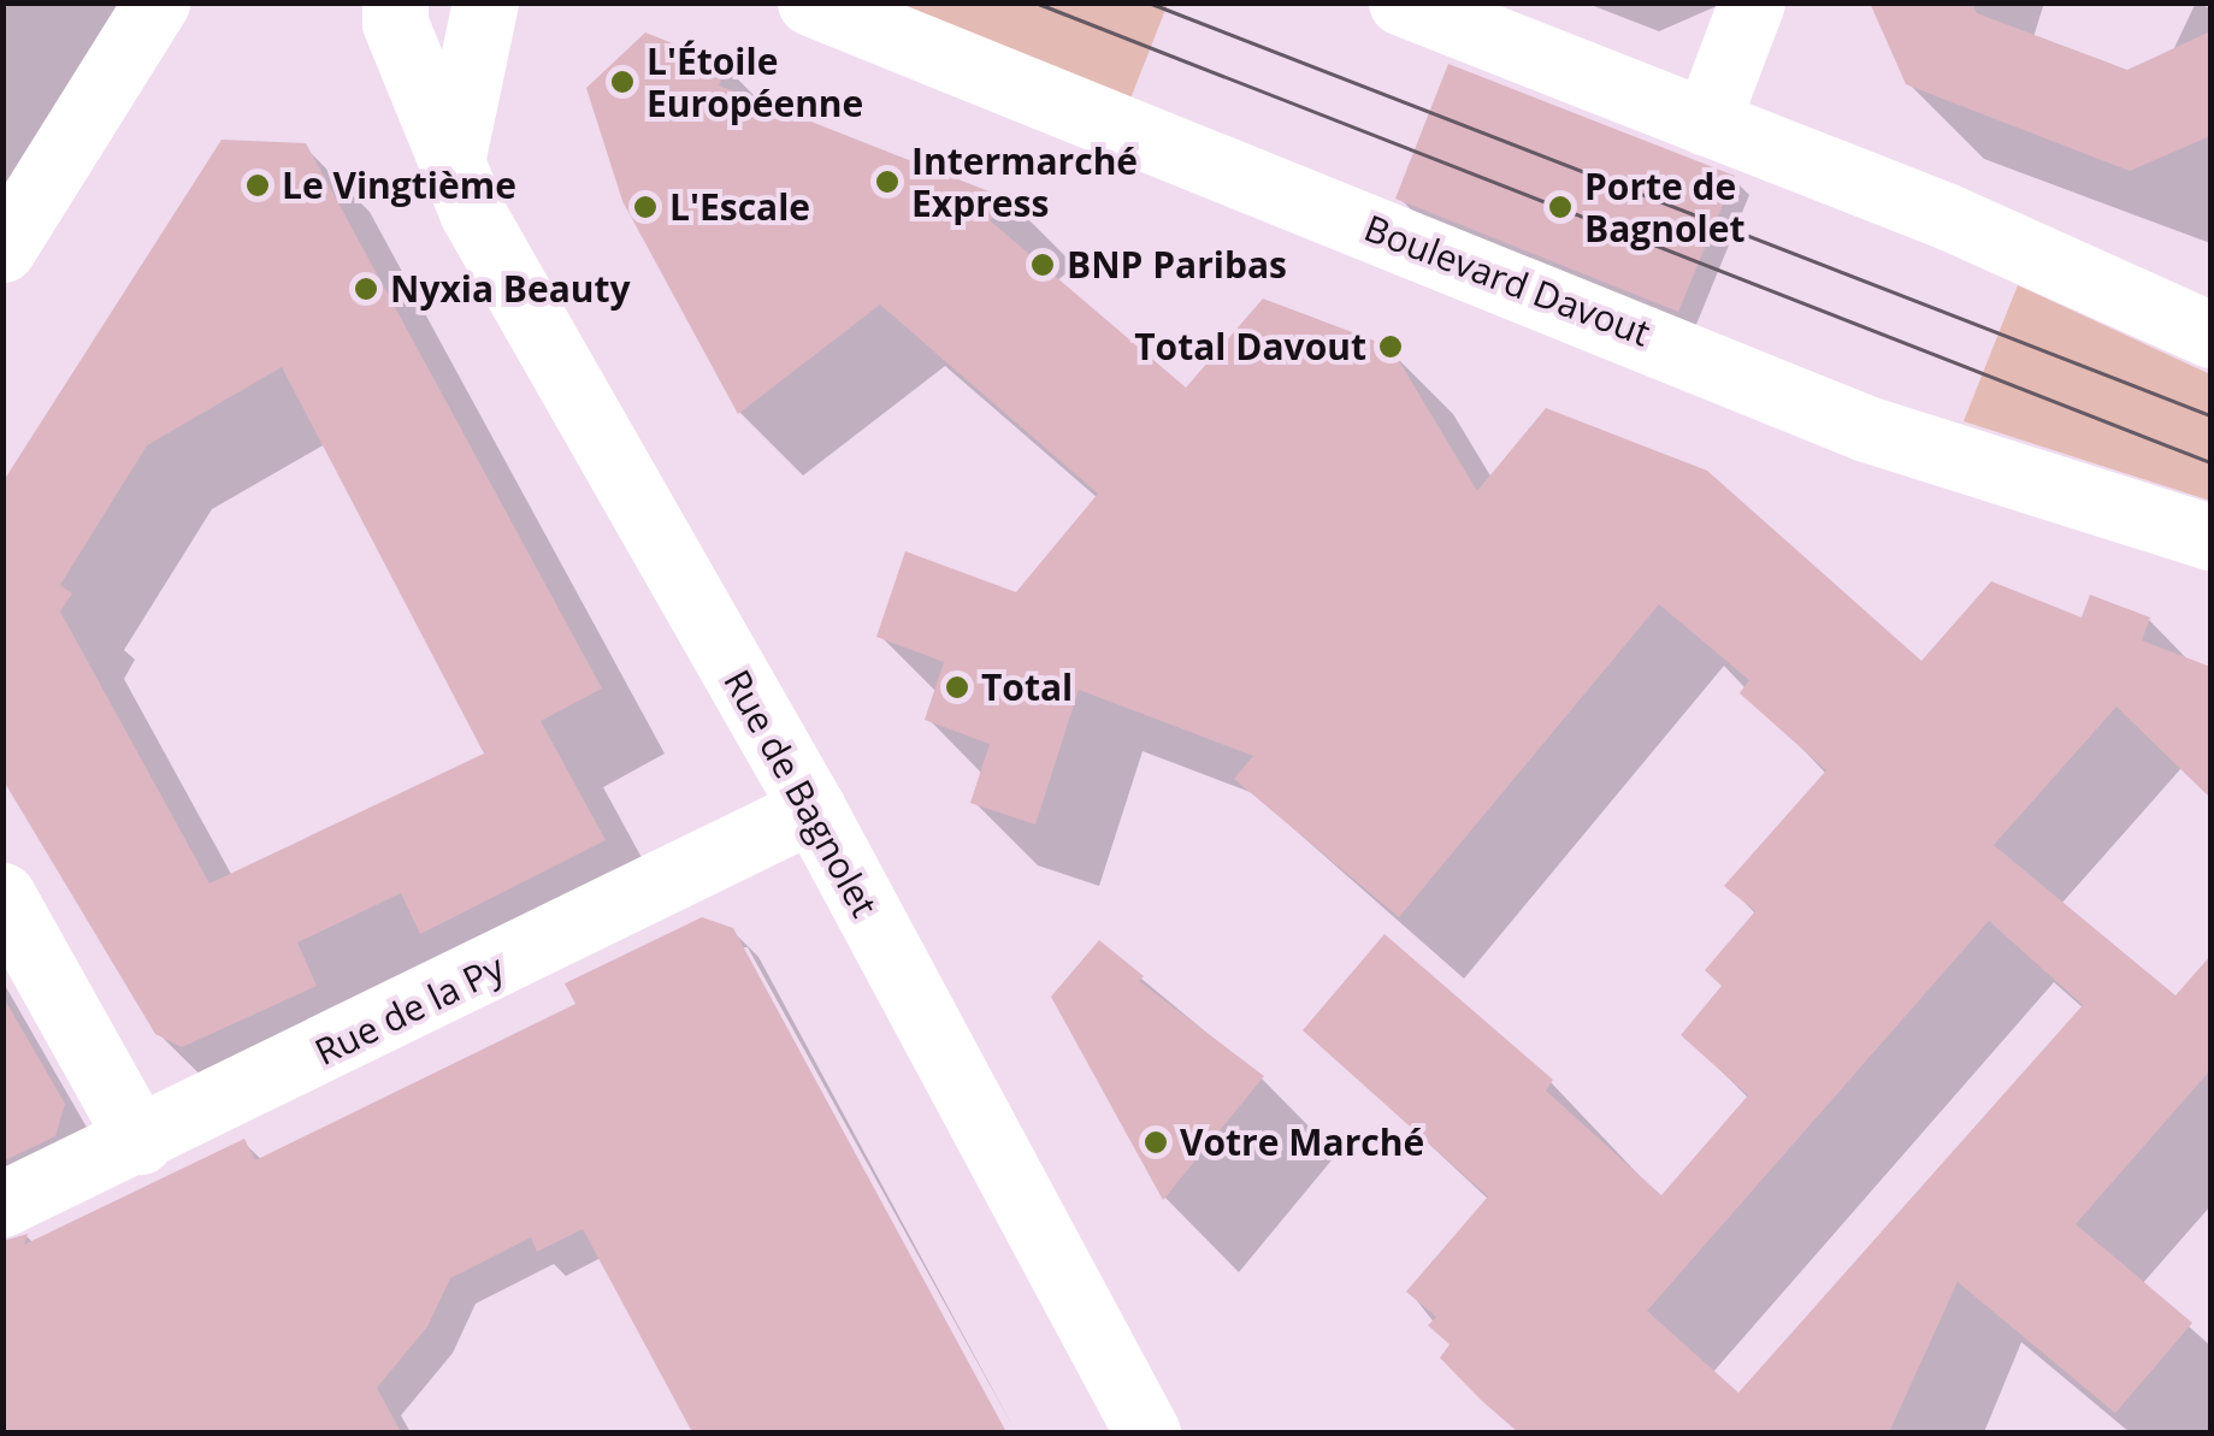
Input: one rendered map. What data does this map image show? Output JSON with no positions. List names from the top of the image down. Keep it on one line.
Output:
{"streets":{"street":["Boulevard Davout","Rue de Bagnolet","Rue de la Py"]},"crossings":[["Rue de Bagnolet","Rue de la Py"]],"places":["L'Étoile Européenne","Intermarché Express","Le Vingtième","L'Escale","Porte de Bagnolet","BNP Paribas","Nyxia Beauty","Total Davout","Total","Votre Marché"]}
